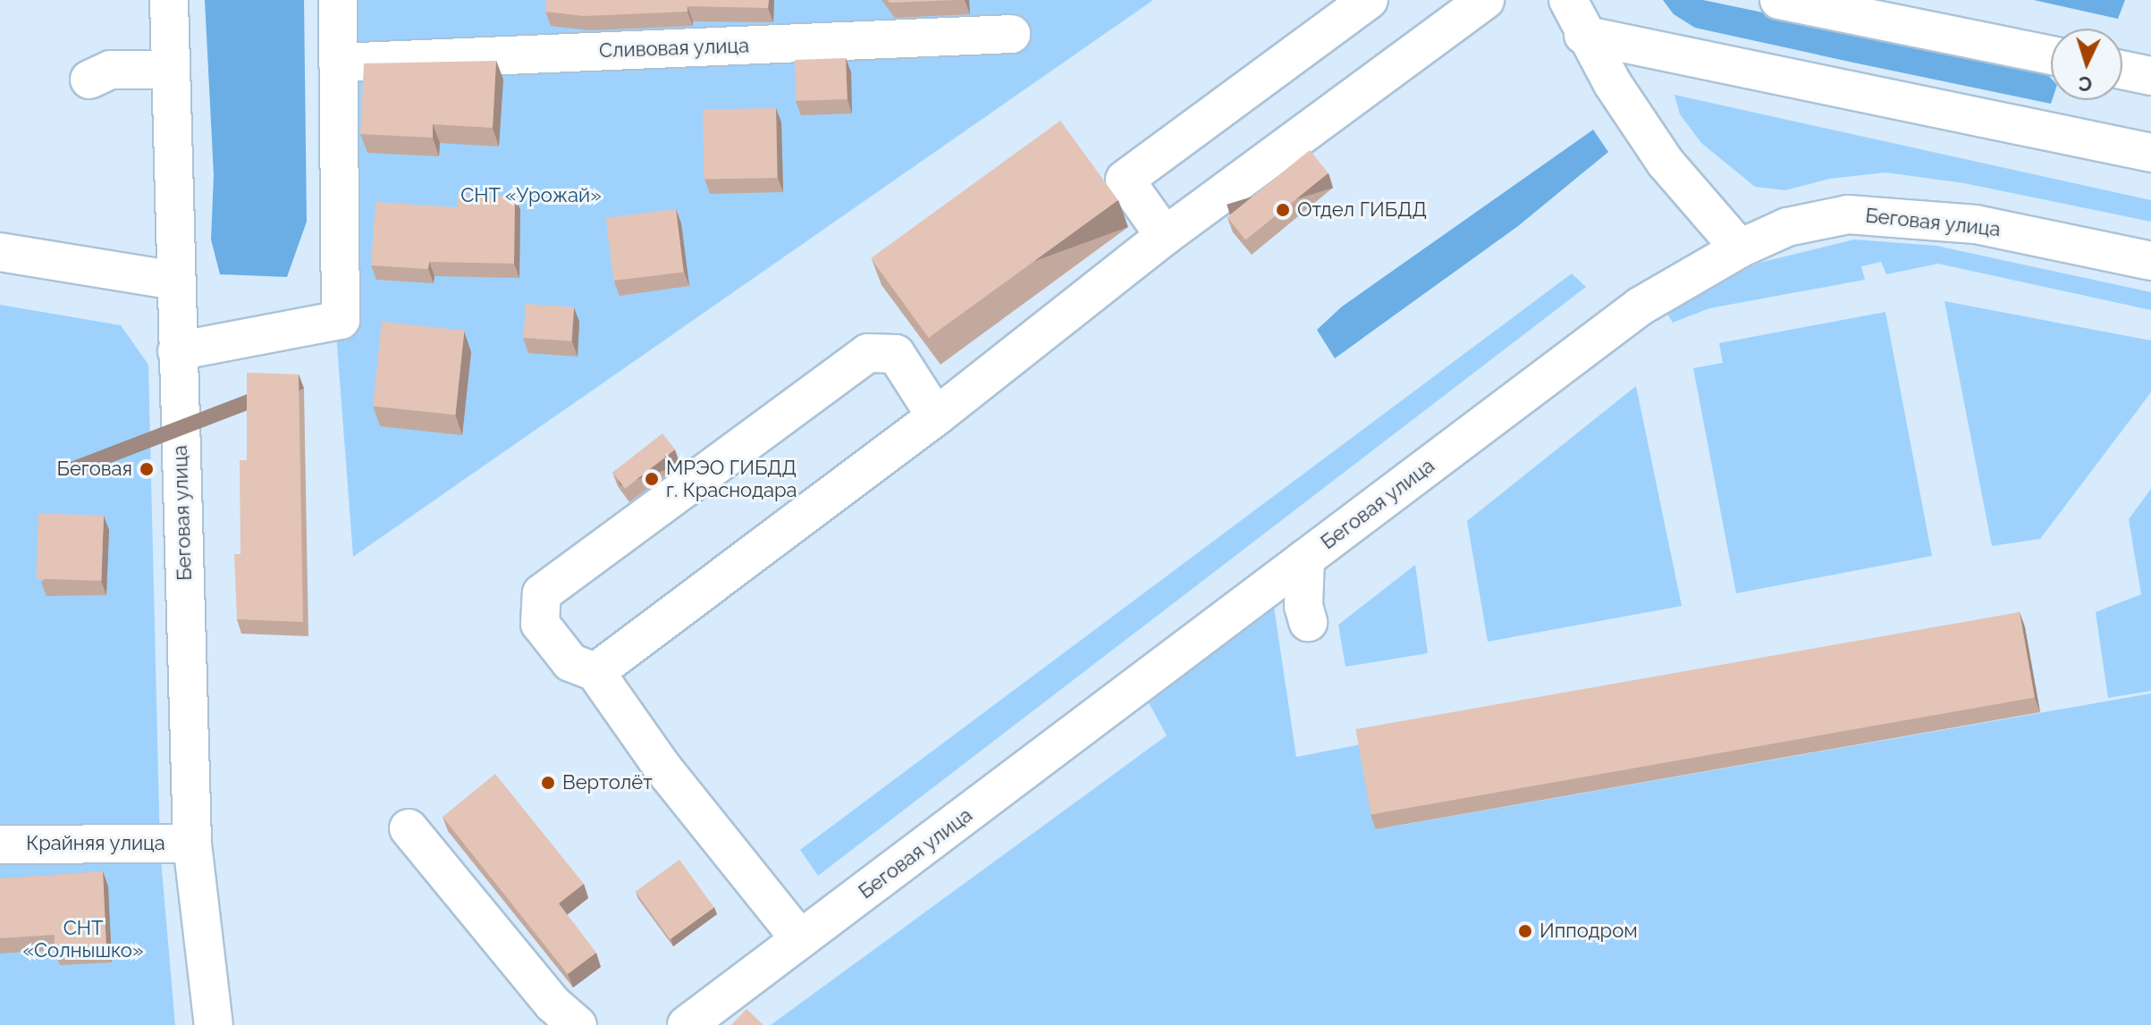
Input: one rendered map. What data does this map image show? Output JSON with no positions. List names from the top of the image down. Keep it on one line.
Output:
{"streets":{"street":["Сливовая улица","Беговая улица","Крайняя улица"]},"crossings":[["Беговая улица","Крайняя улица"]],"parks":["СНТ «Урожай»","СНТ «Солнышко»"],"places":["Отдел ГИБДД","Беговая","МРЭО ГИБДД г. Краснодара","Вертолёт","Ипподром"],"north":"bottom"}
